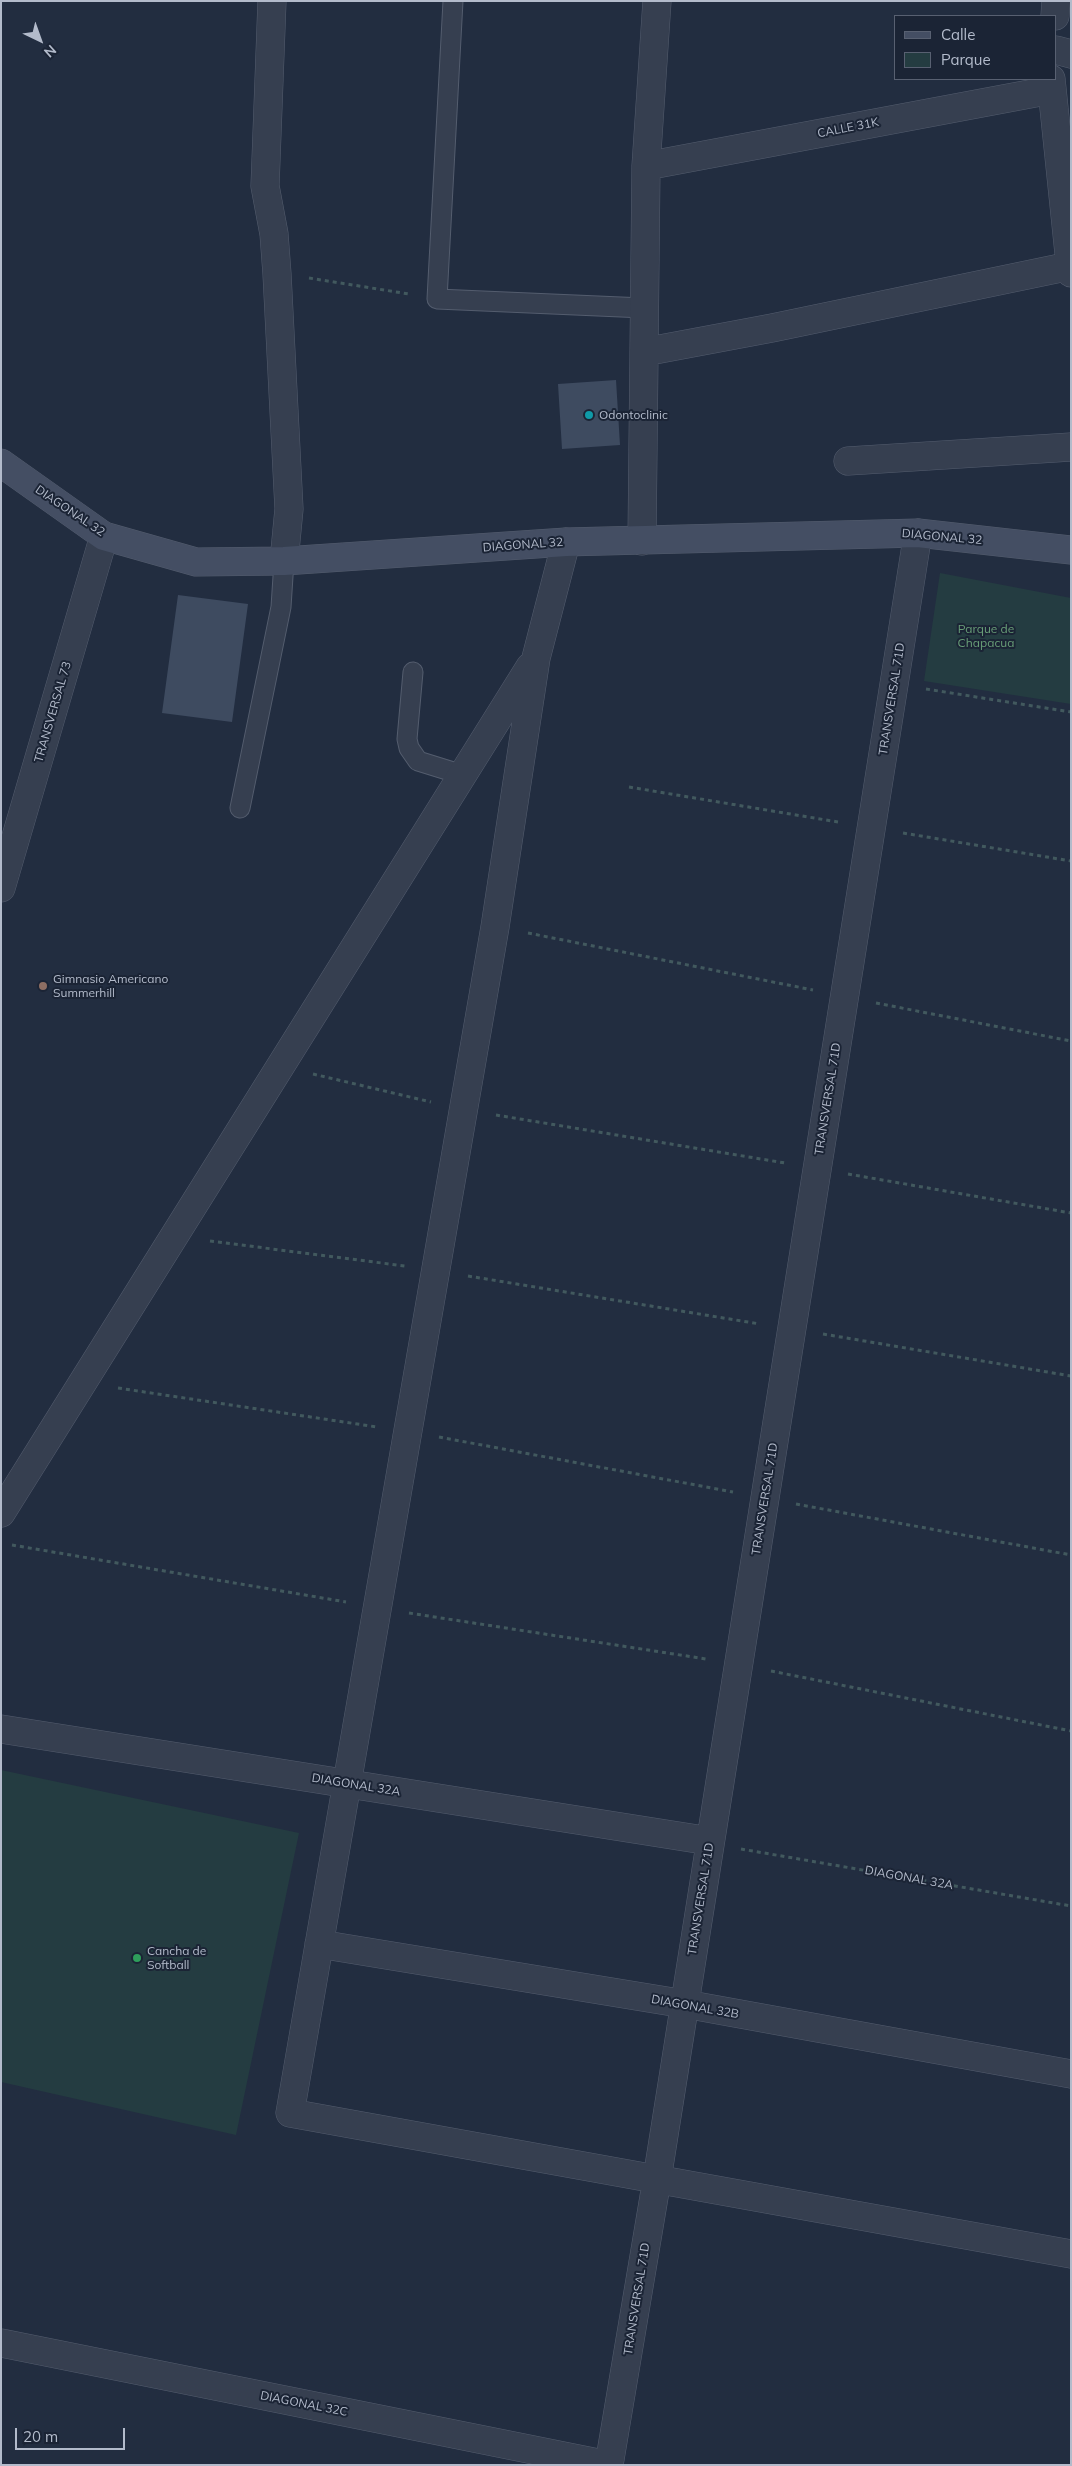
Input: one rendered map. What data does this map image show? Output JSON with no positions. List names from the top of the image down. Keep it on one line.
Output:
{"streets":{"street":["CALLE 31K","DIAGONAL 32","TRANSVERSAL 71D","TRANSVERSAL 73","DIAGONAL 32A","DIAGONAL 32B","DIAGONAL 32C"]},"crossings":[["DIAGONAL 32","TRANSVERSAL 71D"],["DIAGONAL 32","TRANSVERSAL 73"],["TRANSVERSAL 71D","DIAGONAL 32A"],["TRANSVERSAL 71D","DIAGONAL 32B"],["TRANSVERSAL 71D","DIAGONAL 32C"]],"parks":["Parque de Chapacua"],"places":["Odontoclinic","Gimnasio Americano Summerhill","Cancha de Softball"],"legend":["Calle","Parque"],"scale_bar":"20 m","north":"bottom right"}
